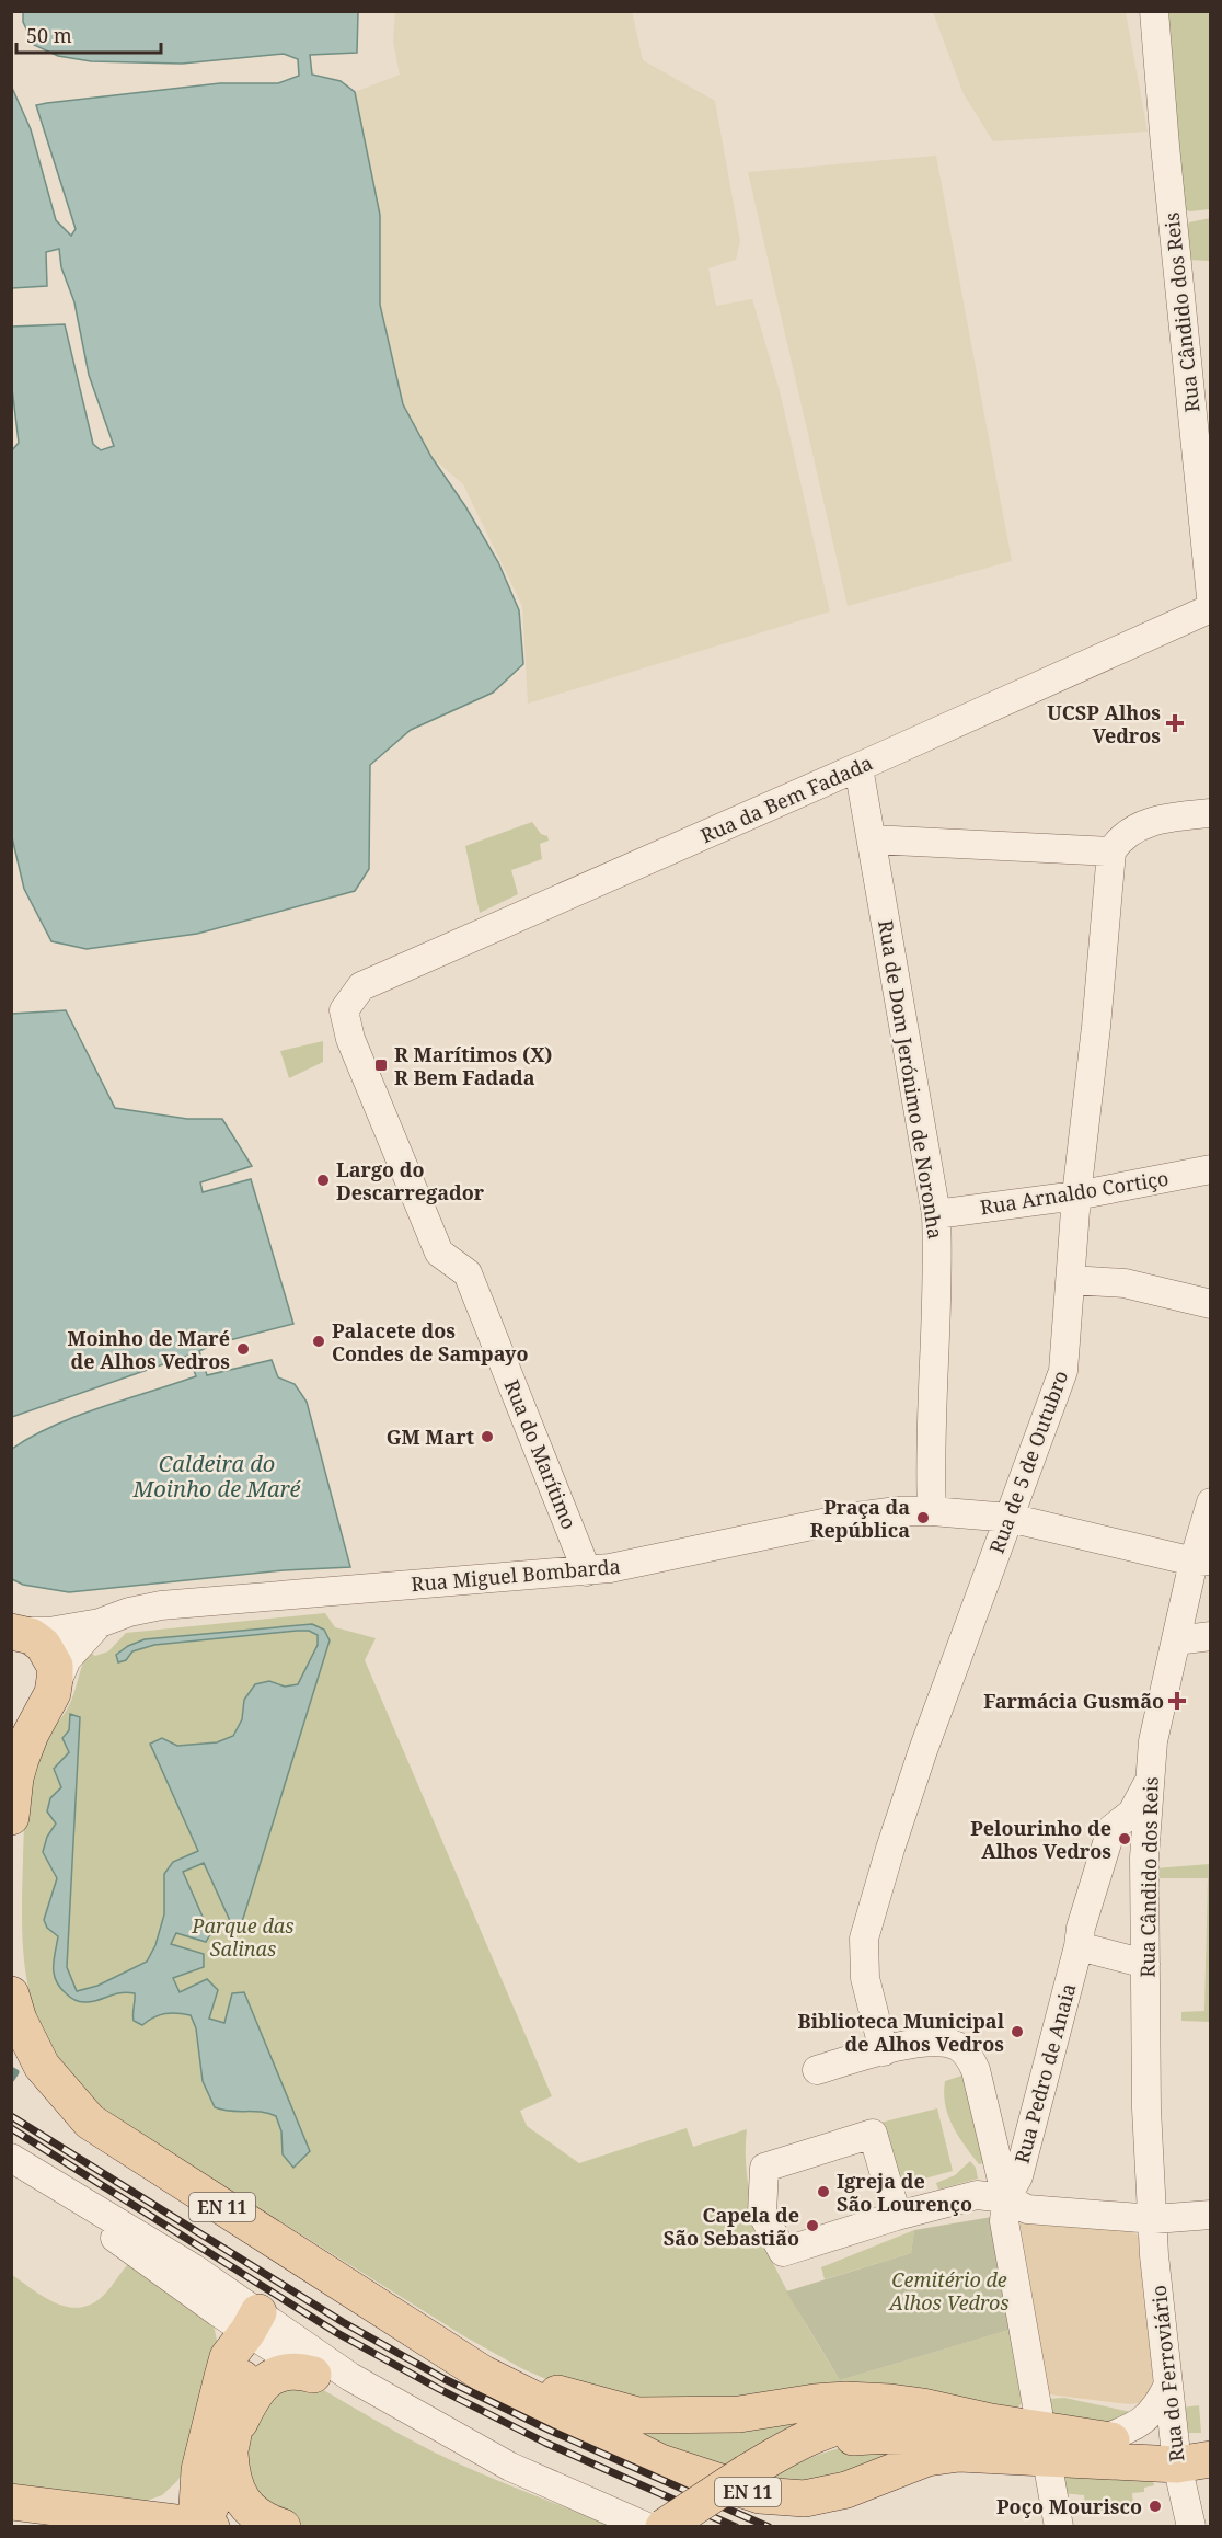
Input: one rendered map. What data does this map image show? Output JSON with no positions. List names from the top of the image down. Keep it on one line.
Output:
{"streets":{"main road":["EN 11"],"street":["Rua Cândido dos Reis","Rua da Bem Fadada","Rua de Dom Jerónimo de Noronha","Rua Arnaldo Cortiço","Rua do Marítimo","Rua de 5 de Outubro","Rua Miguel Bombarda","Rua Pedro de Anaia","Rua do Ferroviário"]},"crossings":[["Rua Cândido dos Reis","Rua Miguel Bombarda"],["Rua Cândido dos Reis","Rua Pedro de Anaia"],["Rua Cândido dos Reis","Rua do Ferroviário"],["Rua da Bem Fadada","Rua de Dom Jerónimo de Noronha"],["Rua da Bem Fadada","Rua do Marítimo"],["Rua de Dom Jerónimo de Noronha","Rua Arnaldo Cortiço"],["Rua de Dom Jerónimo de Noronha","Rua Miguel Bombarda"],["Rua Arnaldo Cortiço","Rua de 5 de Outubro"],["Rua do Marítimo","Rua Miguel Bombarda"],["Rua de 5 de Outubro","Rua Miguel Bombarda"],["EN 11","Rua do Ferroviário"]],"water":["Caldeira do Moinho de Maré"],"parks":["Parque das Salinas","Cemitério de Alhos Vedros"],"places":{"health":["UCSP Alhos Vedros","Farmácia Gusmão"],"transit":["R Marítimos (X) R Bem Fadada"],"other":["Largo do Descarregador","Palacete dos Condes de Sampayo","Moinho de Maré de Alhos Vedros","GM Mart","Praça da República","Pelourinho de Alhos Vedros","Biblioteca Municipal de Alhos Vedros","Igreja de São Lourenço","Capela de São Sebastião","Poço Mourisco"]},"scale_bar":"50 m"}
